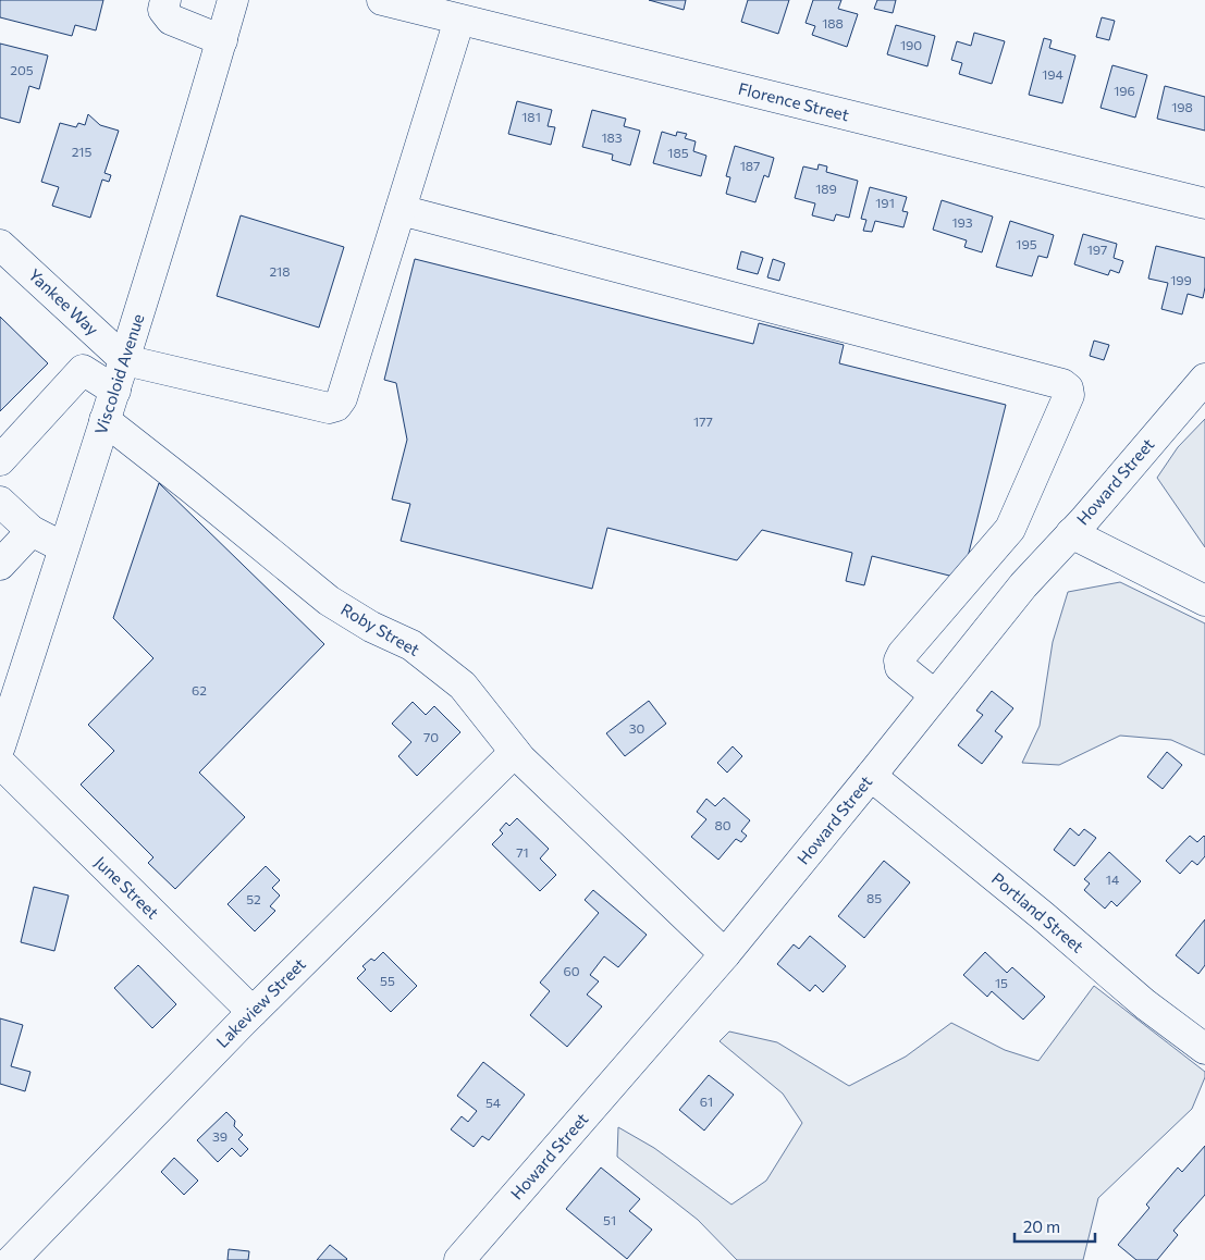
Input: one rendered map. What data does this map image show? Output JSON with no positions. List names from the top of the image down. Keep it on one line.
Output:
{"streets":{"street":["Florence Street","Yankee Way","Viscoloid Avenue","Howard Street","Roby Street","June Street","Portland Street","Lakeview Street"]},"crossings":[["Yankee Way","Viscoloid Avenue"],["Viscoloid Avenue","Roby Street"],["Howard Street","Roby Street"],["Howard Street","Portland Street"],["Roby Street","Lakeview Street"],["June Street","Lakeview Street"]],"house_numbers":["188","190","205","194","196","198","181","183","215","185","187","189","191","193","195","197","218","199","177","62","30","70","80","71","14","85","52","60","55","15","61","54","39","51"],"scale_bar":"20 m"}
